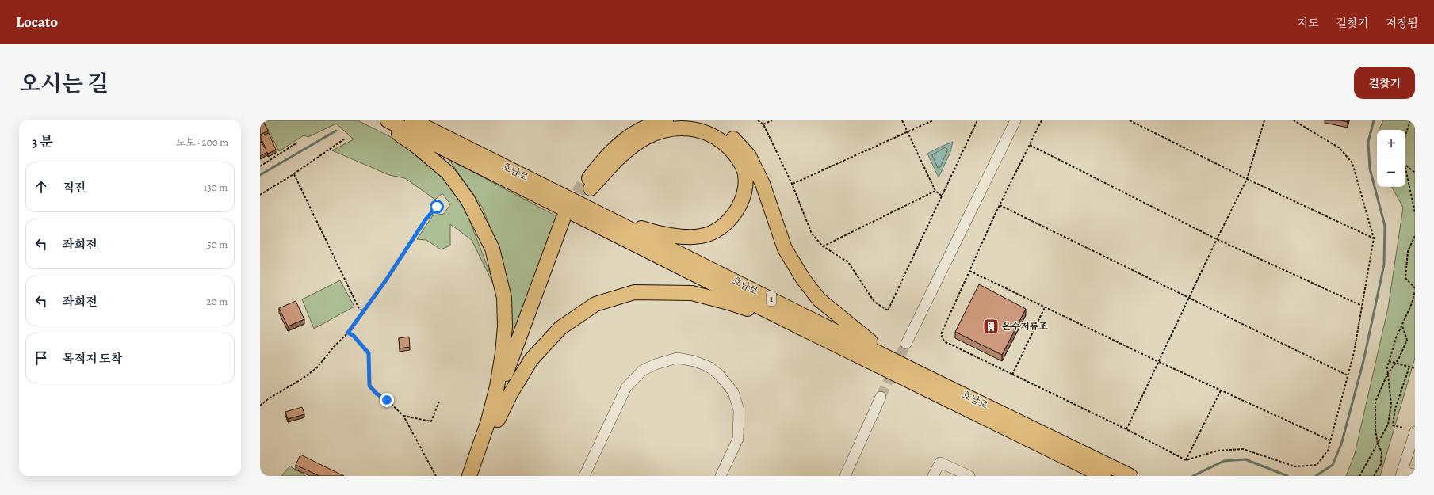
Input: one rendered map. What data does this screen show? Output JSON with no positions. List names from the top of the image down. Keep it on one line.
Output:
{"streets":{"highway":["호남로","1"]},"places":{"building":["온수저류조"]},"page":{"header":"Locato","nav":["지도","길찾기","저장됨"],"title":"오시는 길","buttons":"길찾기","heading":["3 분","도보 · 200 m"],"map_buttons":["+","−"],"list":[["직진","130 m"],["좌회전","50 m"],["좌회전","20 m"],"목적지 도착"]}}
